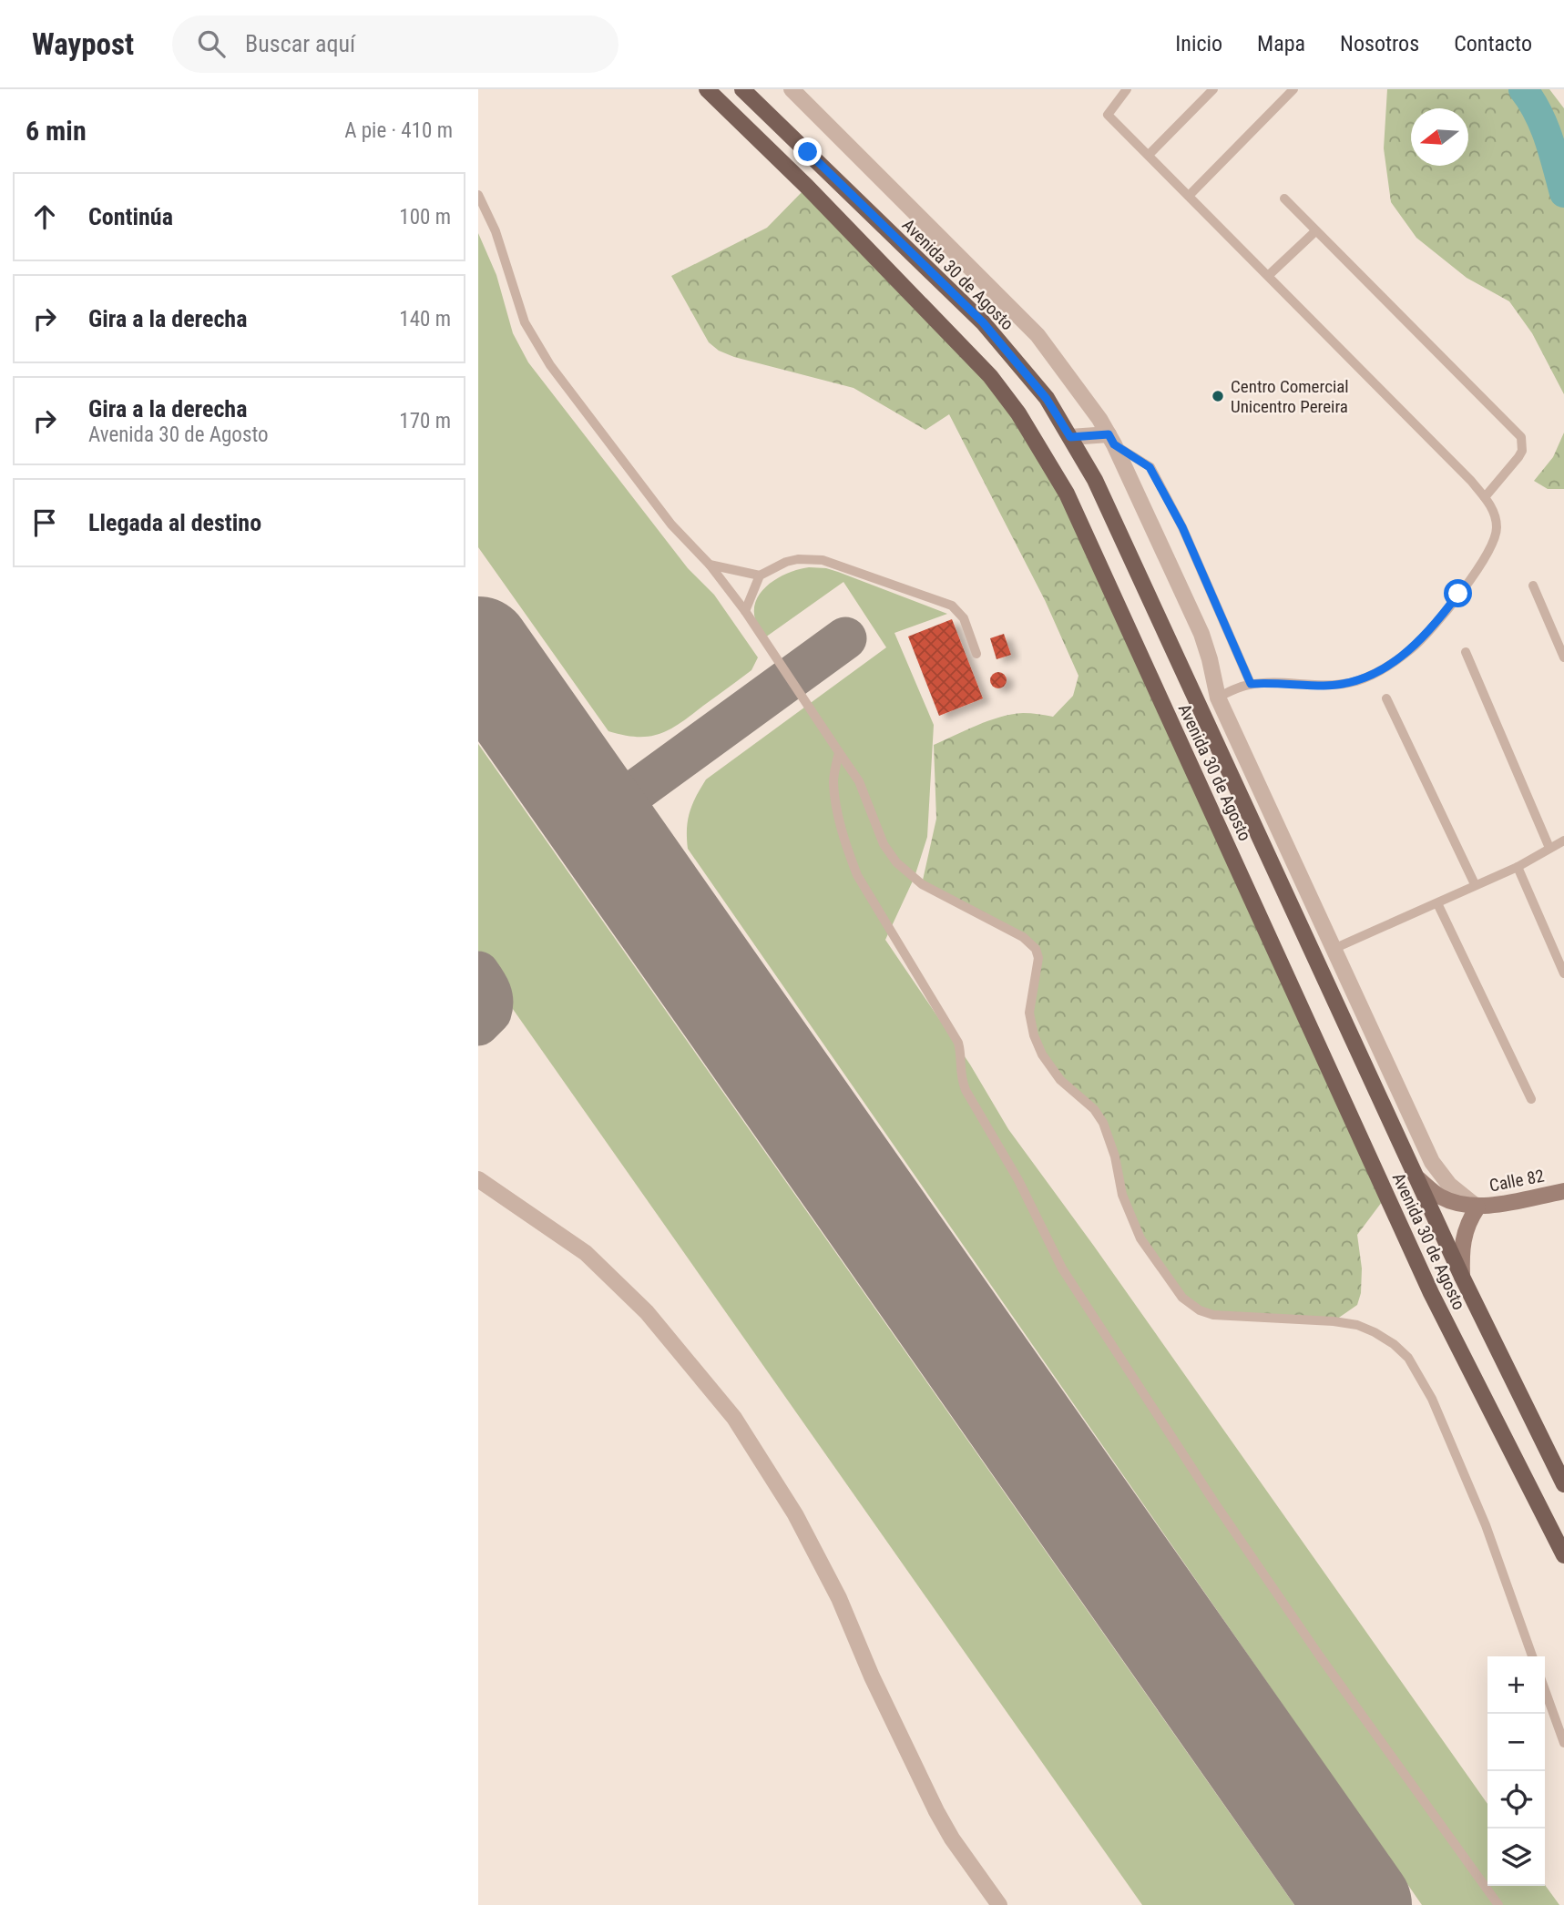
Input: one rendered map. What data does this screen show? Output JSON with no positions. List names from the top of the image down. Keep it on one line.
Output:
{"streets":{"main road":["Avenida 30 de Agosto"],"street":["Calle 82"]},"crossings":[["Avenida 30 de Agosto","Calle 82"]],"places":["Centro Comercial Unicentro Pereira"],"north":"left","page":{"header":"Waypost","search":"Buscar aquí","nav":["Inicio","Mapa","Nosotros","Contacto"],"heading":["6 min","A pie · 410 m"],"list":[["Continúa","100 m"],["Gira a la derecha","140 m"],["Gira a la derecha","Avenida 30 de Agosto","170 m"],"Llegada al destino"],"map_buttons":["+","−"]}}
